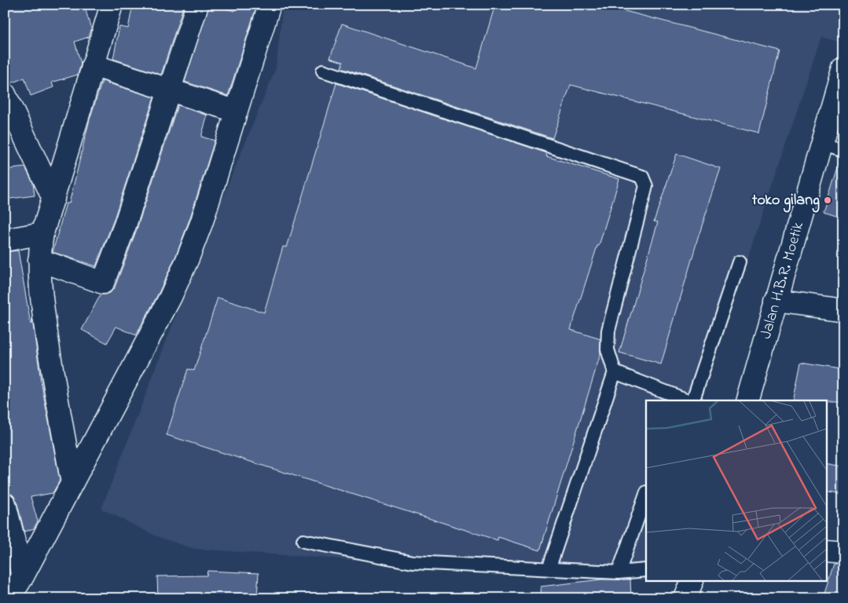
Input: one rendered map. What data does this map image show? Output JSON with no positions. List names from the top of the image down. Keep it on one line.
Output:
{"streets":{"street":["Jalan H.B.R. Moetik"]},"places":["toko gilang"]}
